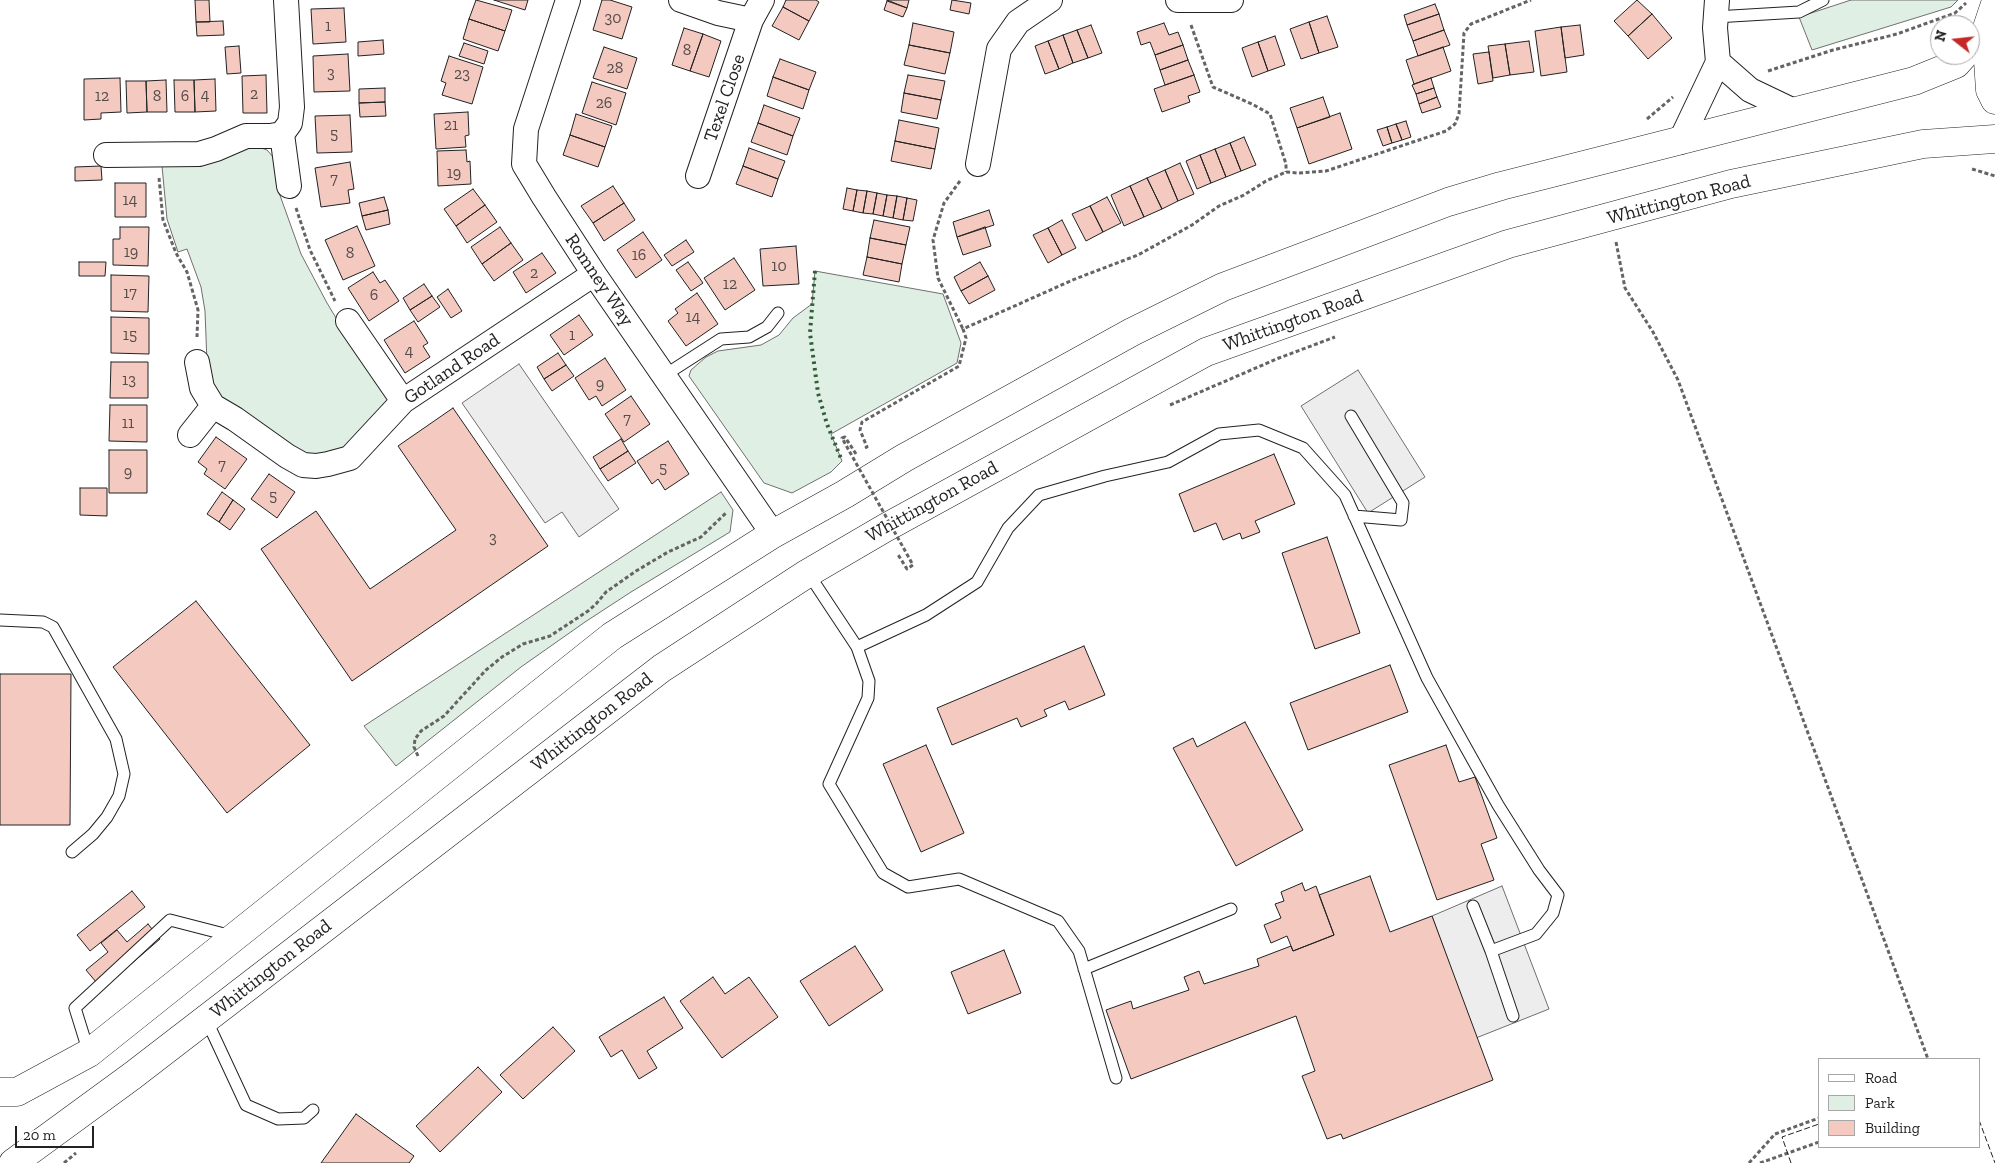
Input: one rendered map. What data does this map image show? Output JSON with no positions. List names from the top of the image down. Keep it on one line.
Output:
{"streets":{"main road":["Whittington Road"],"street":["Texel Close","Romney Way","Gotland Road"]},"crossings":[["Romney Way","Gotland Road"]],"house_numbers":["30","1","8","28","3","23","2","4","12","8","6","26","21","5","19","7","14","19","8","16","10","2","12","17","6","14","15","1","4","13","9","7","11","7","5","9","5","3"],"legend":["Road","Park","Building"],"scale_bar":"20 m","north":"left"}
